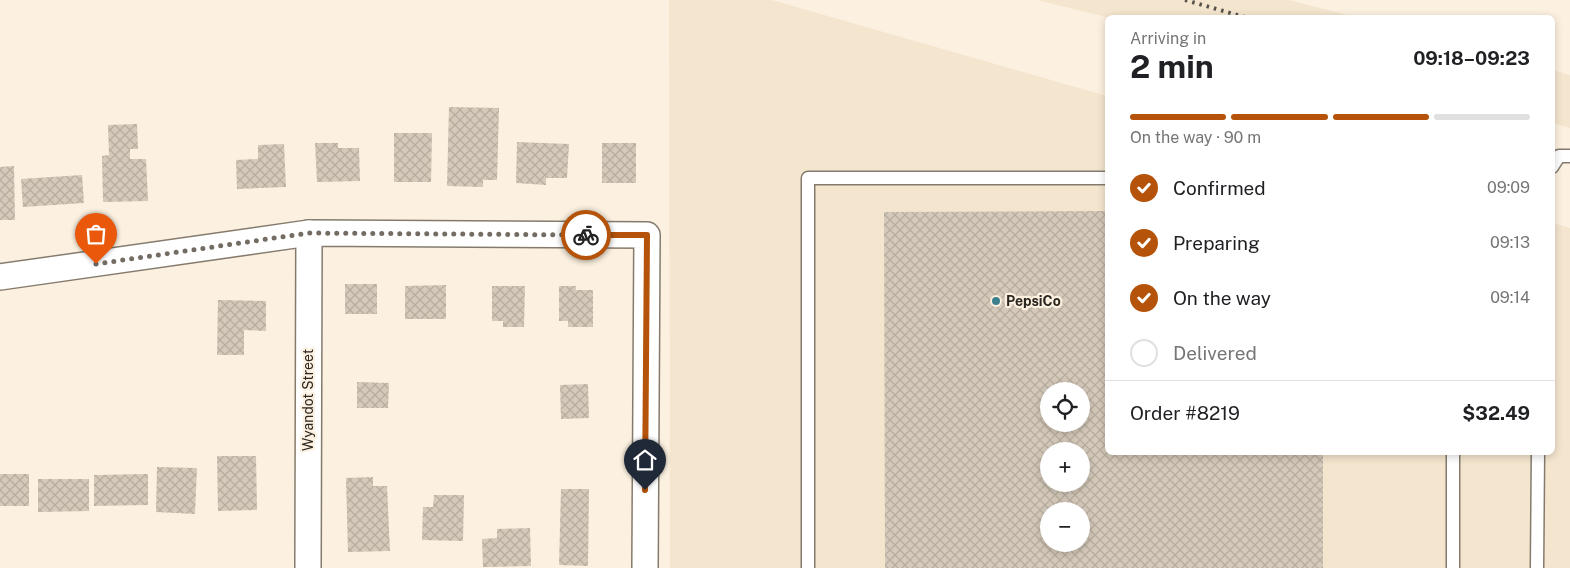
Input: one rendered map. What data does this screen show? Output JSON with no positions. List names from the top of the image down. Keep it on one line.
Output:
{"streets":{"street":["Wyandot Street"]},"places":["PepsiCo"],"page":{"heading":["2 min","Arriving in","09:18–09:23"],"panel":["Order #8219","$32.49"],"bar":"On the way · 90 m","list":[["Confirmed","09:09"],["Preparing","09:13"],["On the way","09:14"],"Delivered"],"map_buttons":["+","−"]}}
